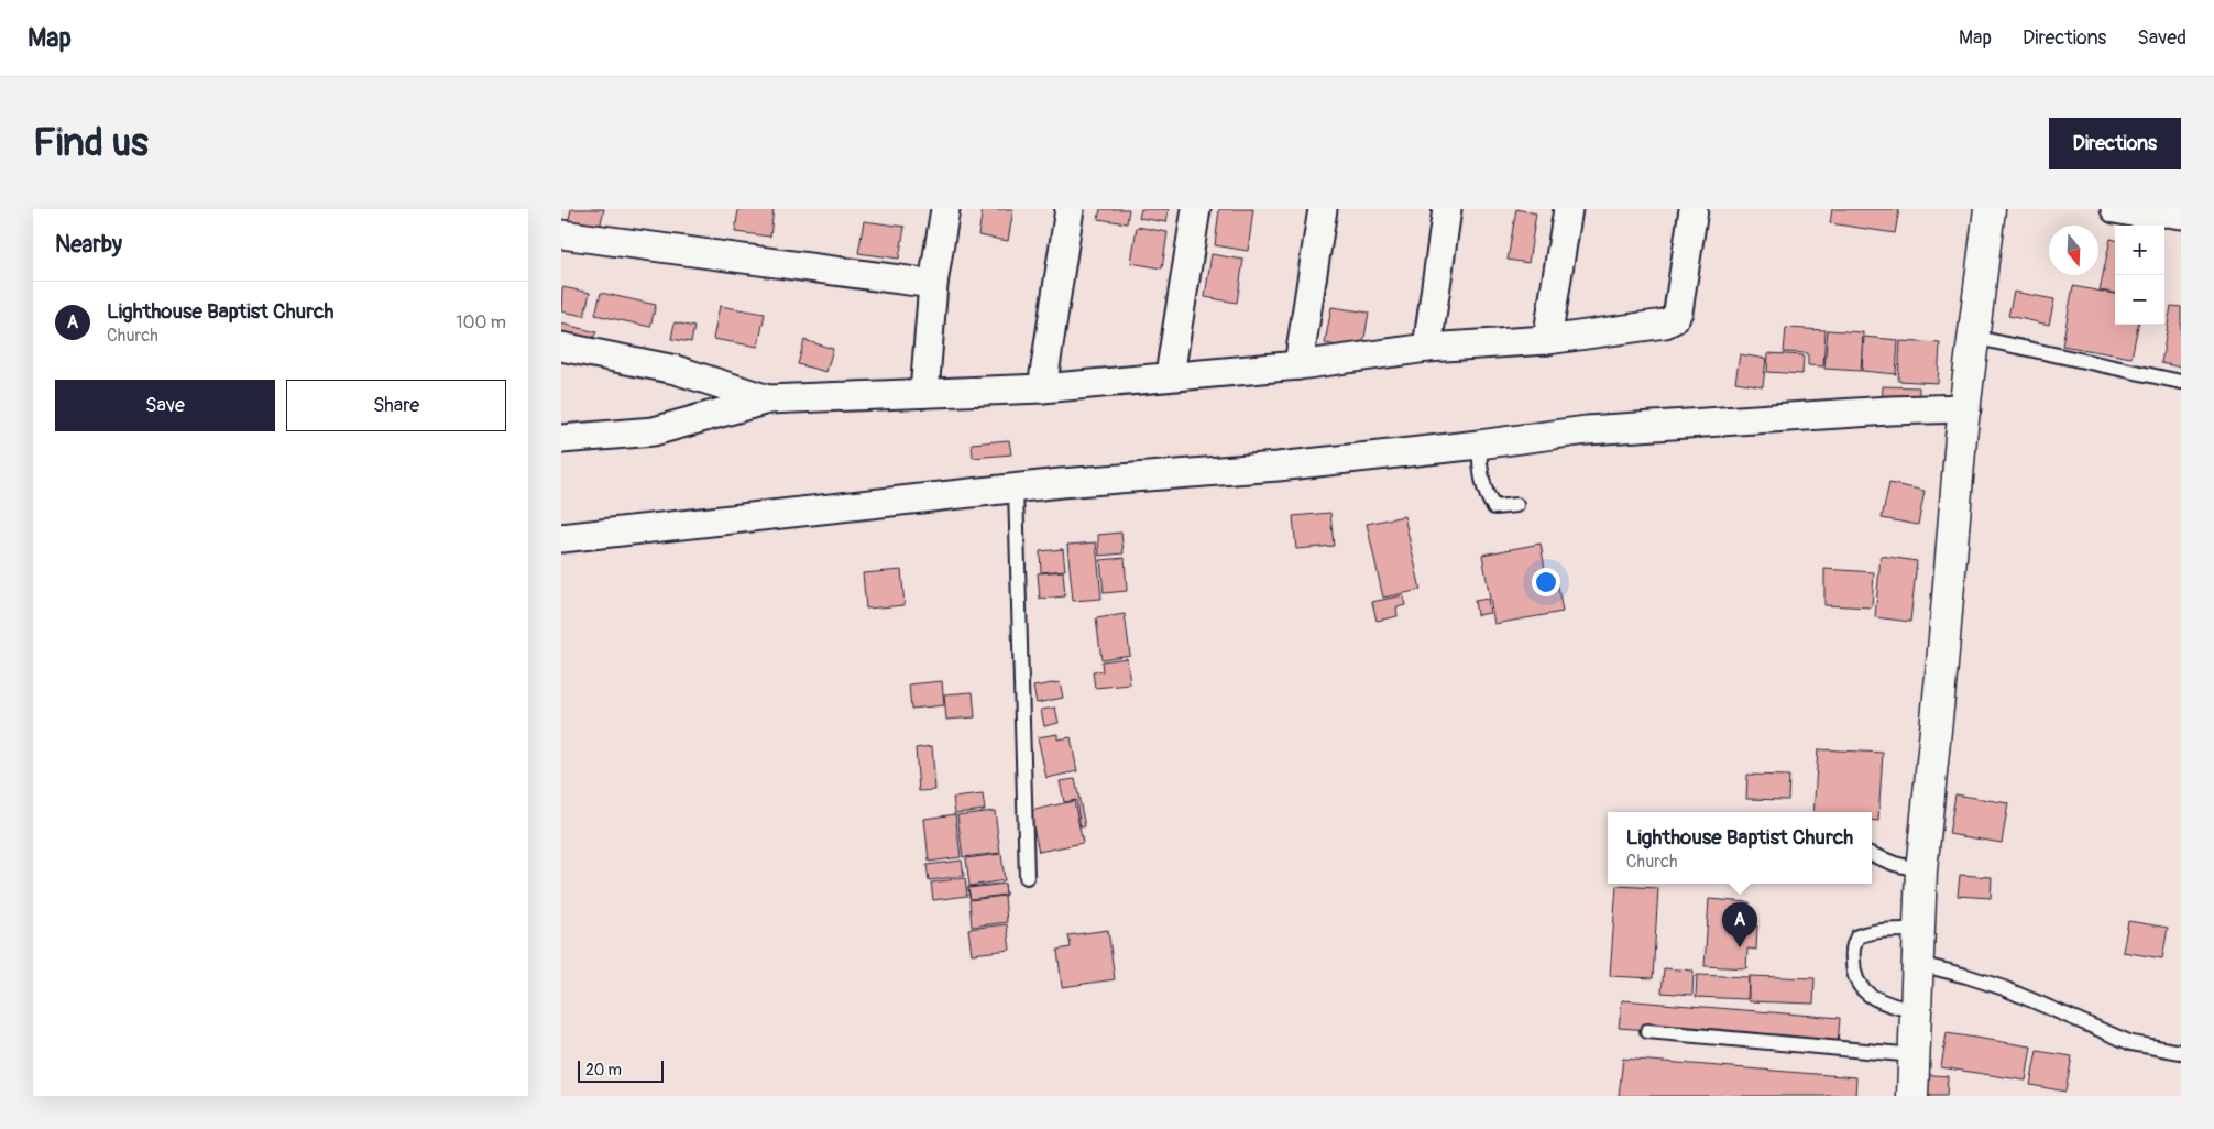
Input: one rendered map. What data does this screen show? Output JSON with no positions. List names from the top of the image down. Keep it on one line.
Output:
{"scale_bar":"20 m","north":"bottom","page":{"header":"Map","nav":["Map","Directions","Saved"],"buttons":["Directions",["Save","Share"]],"title":"Find us","heading":"Nearby","map_buttons":["+","−"],"list":[{"mark":"A","name":"Lighthouse Baptist Church","note":"Church","value":"100 m"}],"popup":["Lighthouse Baptist Church","Church"],"pins":"A","scale":"20 m"}}
